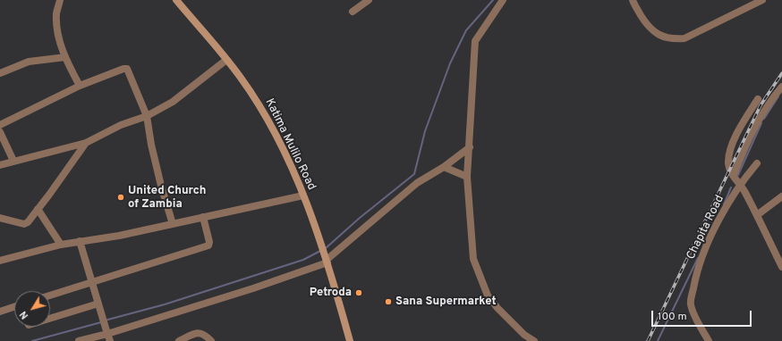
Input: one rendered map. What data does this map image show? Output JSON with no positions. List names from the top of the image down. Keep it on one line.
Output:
{"streets":{"main road":["Katima Mulilo Road"],"street":["Chapita Road"]},"places":["United Church of Zambia","Petroda","Sana Supermarket"],"scale_bar":"100 m","north":"bottom left"}
